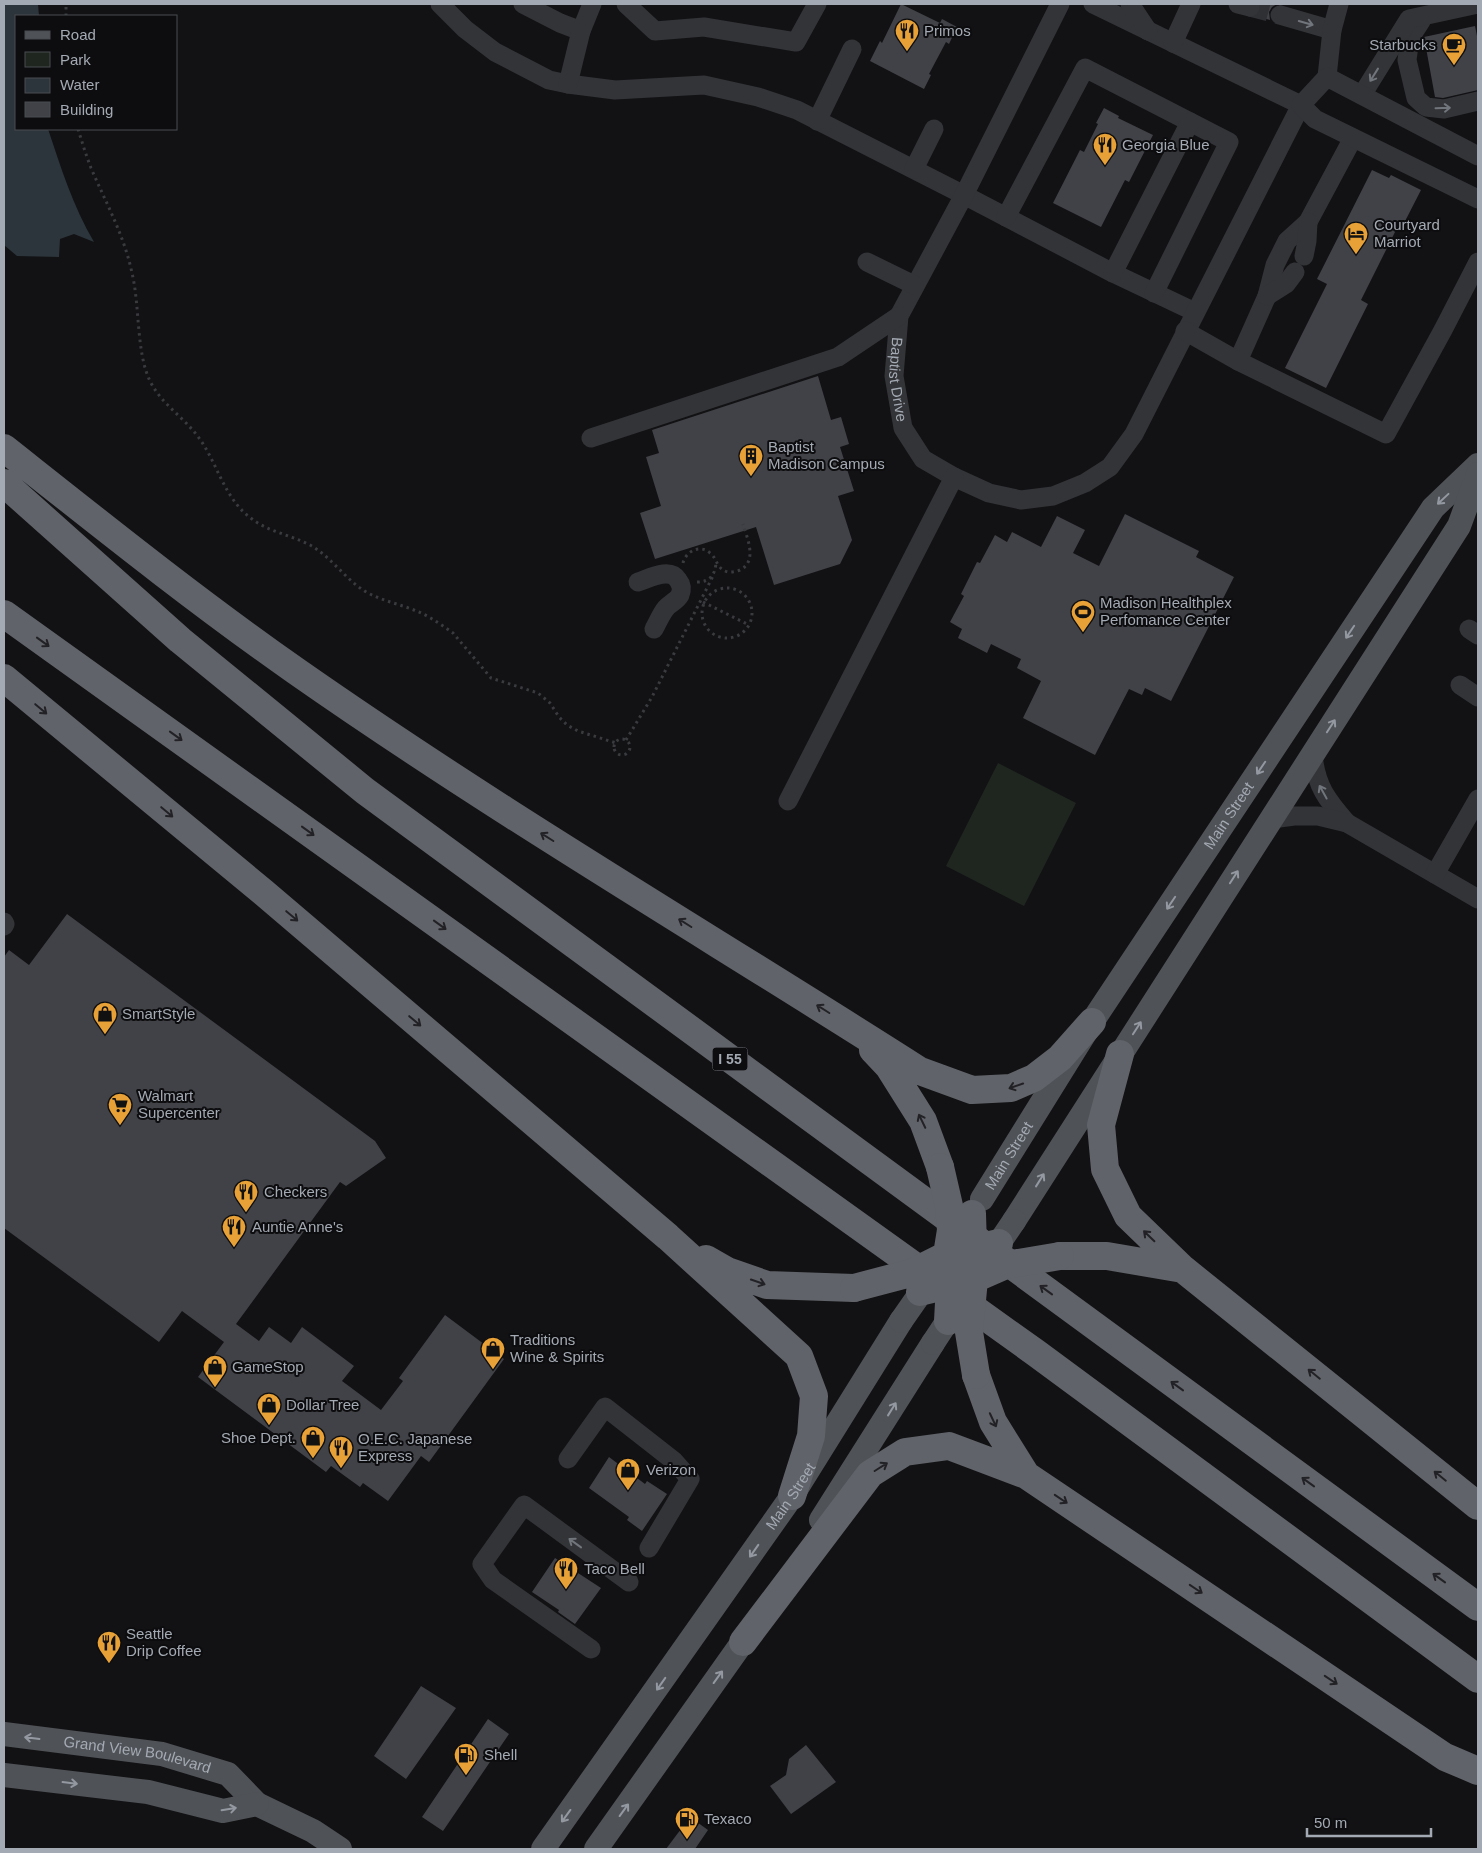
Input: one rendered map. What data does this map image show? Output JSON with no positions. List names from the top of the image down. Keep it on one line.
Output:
{"streets":{"highway":["I 55"],"main road":["Main Street","Grand View Boulevard"],"street":["Baptist Drive"]},"places":{"restaurant":["Primos","Georgia Blue","Checkers","Auntie Anne's","O.E.C. Japanese Express","Taco Bell","Seattle Drip Coffee"],"cafe":["Starbucks"],"hotel":["Courtyard Marriot"],"building":["Baptist Madison Campus"],"sports":["Madison Healthplex Perfomance Center"],"shop":["SmartStyle","Traditions Wine & Spirits","GameStop","Dollar Tree","Shoe Dept.","Verizon"],"supermarket":["Walmart Supercenter"],"fuel station":["Shell","Texaco"]},"legend":["Road","Park","Water","Building"],"scale_bar":"50 m"}
